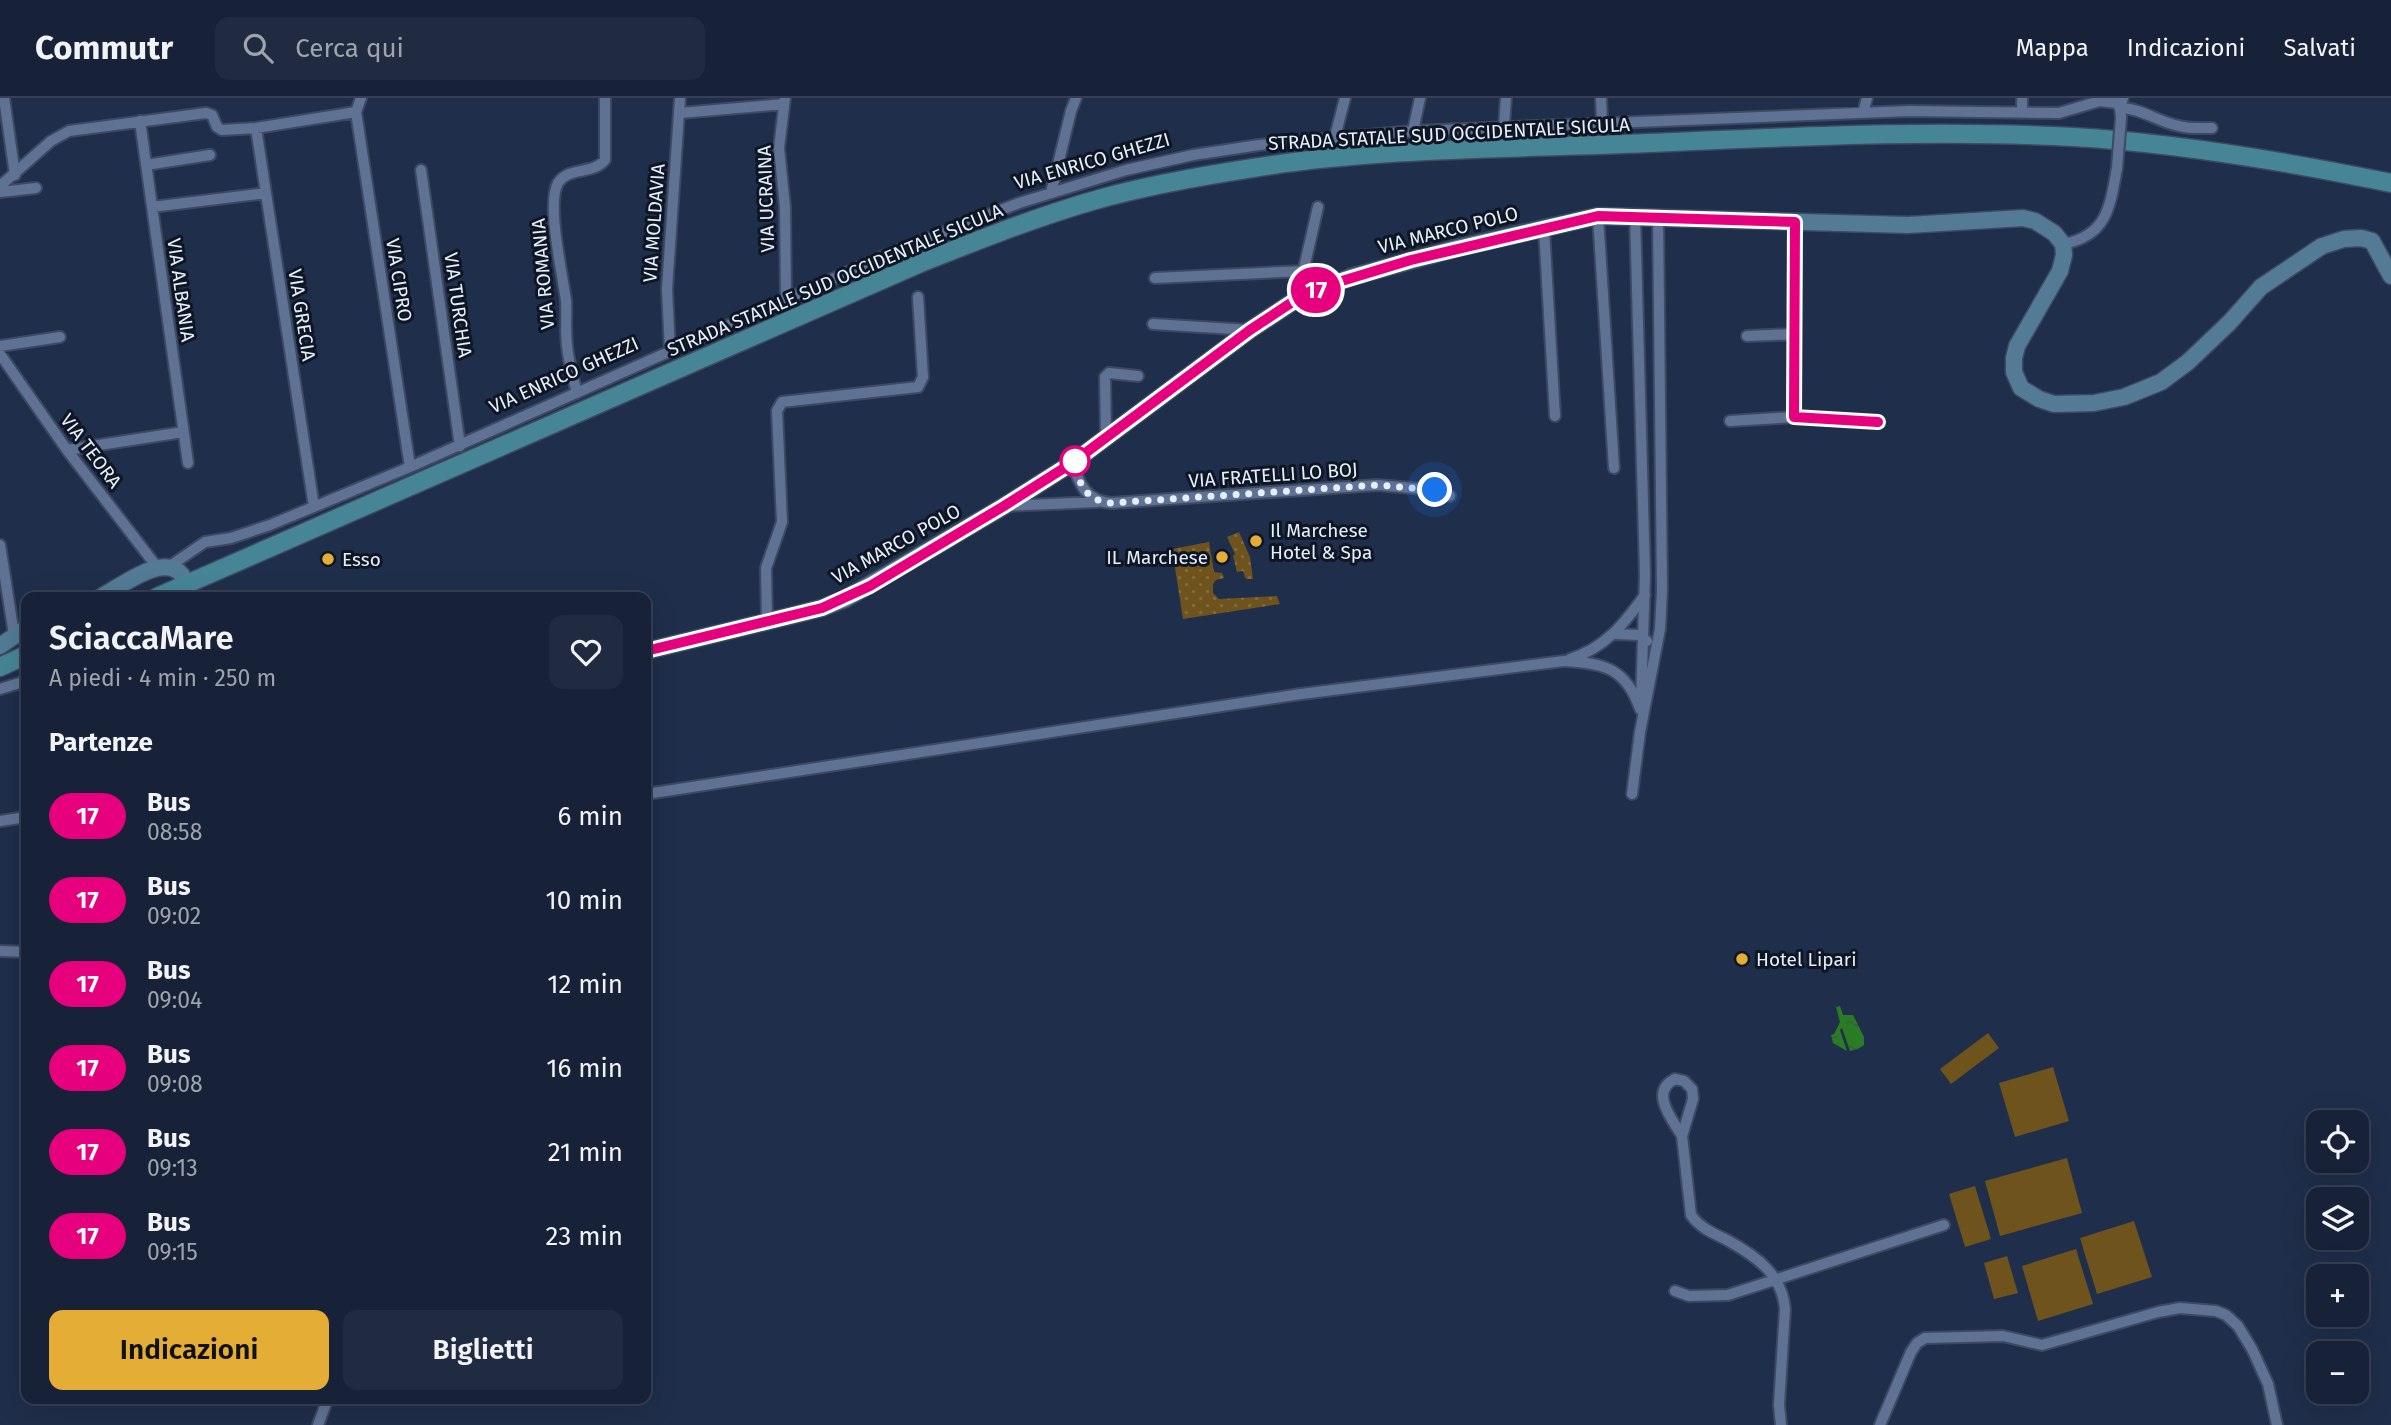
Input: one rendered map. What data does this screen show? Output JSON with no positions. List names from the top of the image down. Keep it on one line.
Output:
{"streets":{"main road":["STRADA STATALE SUD OCCIDENTALE SICULA"],"street":["VIA ENRICO GHEZZI","VIA UCRAINA","VIA MOLDAVIA","VIA MARCO POLO","VIA ROMANIA","VIA CIPRO","VIA ALBANIA","VIA TURCHIA","VIA GRECIA","VIA TEORA","VIA FRATELLI LO BOJ"]},"crossings":[["VIA ENRICO GHEZZI","VIA UCRAINA"],["VIA ENRICO GHEZZI","VIA MOLDAVIA"],["VIA ENRICO GHEZZI","VIA ROMANIA"],["VIA ENRICO GHEZZI","VIA CIPRO"],["VIA ENRICO GHEZZI","VIA TURCHIA"],["VIA ENRICO GHEZZI","VIA GRECIA"],["VIA ENRICO GHEZZI","VIA TEORA"],["VIA MARCO POLO","VIA FRATELLI LO BOJ"]],"places":["Il Marchese Hotel & Spa","IL Marchese","Esso","Hotel Lipari"],"lines":["bus line 17"],"page":{"header":"Commutr","search":"Cerca qui","nav":["Mappa","Indicazioni","Salvati"],"on_map":"17","heading":[["SciaccaMare","A piedi · 4 min · 250 m"],"Partenze"],"list":[{"mark":"17","name":"Bus","note":"08:58","value":"6 min"},{"mark":"17","name":"Bus","note":"09:02","value":"10 min"},{"mark":"17","name":"Bus","note":"09:04","value":"12 min"},{"mark":"17","name":"Bus","note":"09:08","value":"16 min"},{"mark":"17","name":"Bus","note":"09:13","value":"21 min"},{"mark":"17","name":"Bus","note":"09:15","value":"23 min"}],"map_buttons":["+","−"],"buttons":["Indicazioni","Biglietti"]}}
